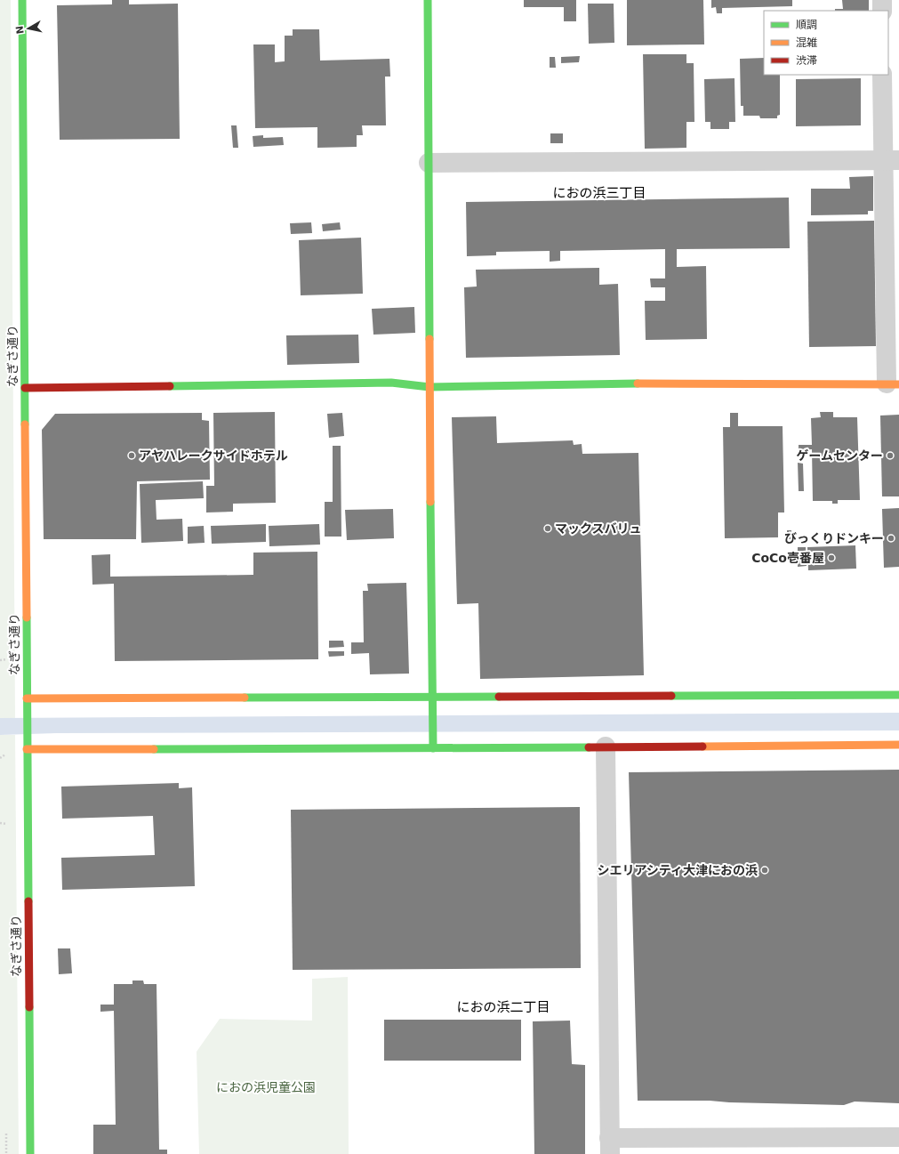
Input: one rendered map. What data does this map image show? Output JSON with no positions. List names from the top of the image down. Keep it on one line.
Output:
{"streets":{"street":["なぎさ通り"]},"districts":["におの浜三丁目","におの浜二丁目"],"parks":["におの浜児童公園"],"places":["アヤハレークサイドホテル","ゲームセンター","マックスバリュ","びっくりドンキー","CoCo壱番屋","シエリアシティ大津におの浜"],"legend":["順調","混雑","渋滞"],"north":"left"}
